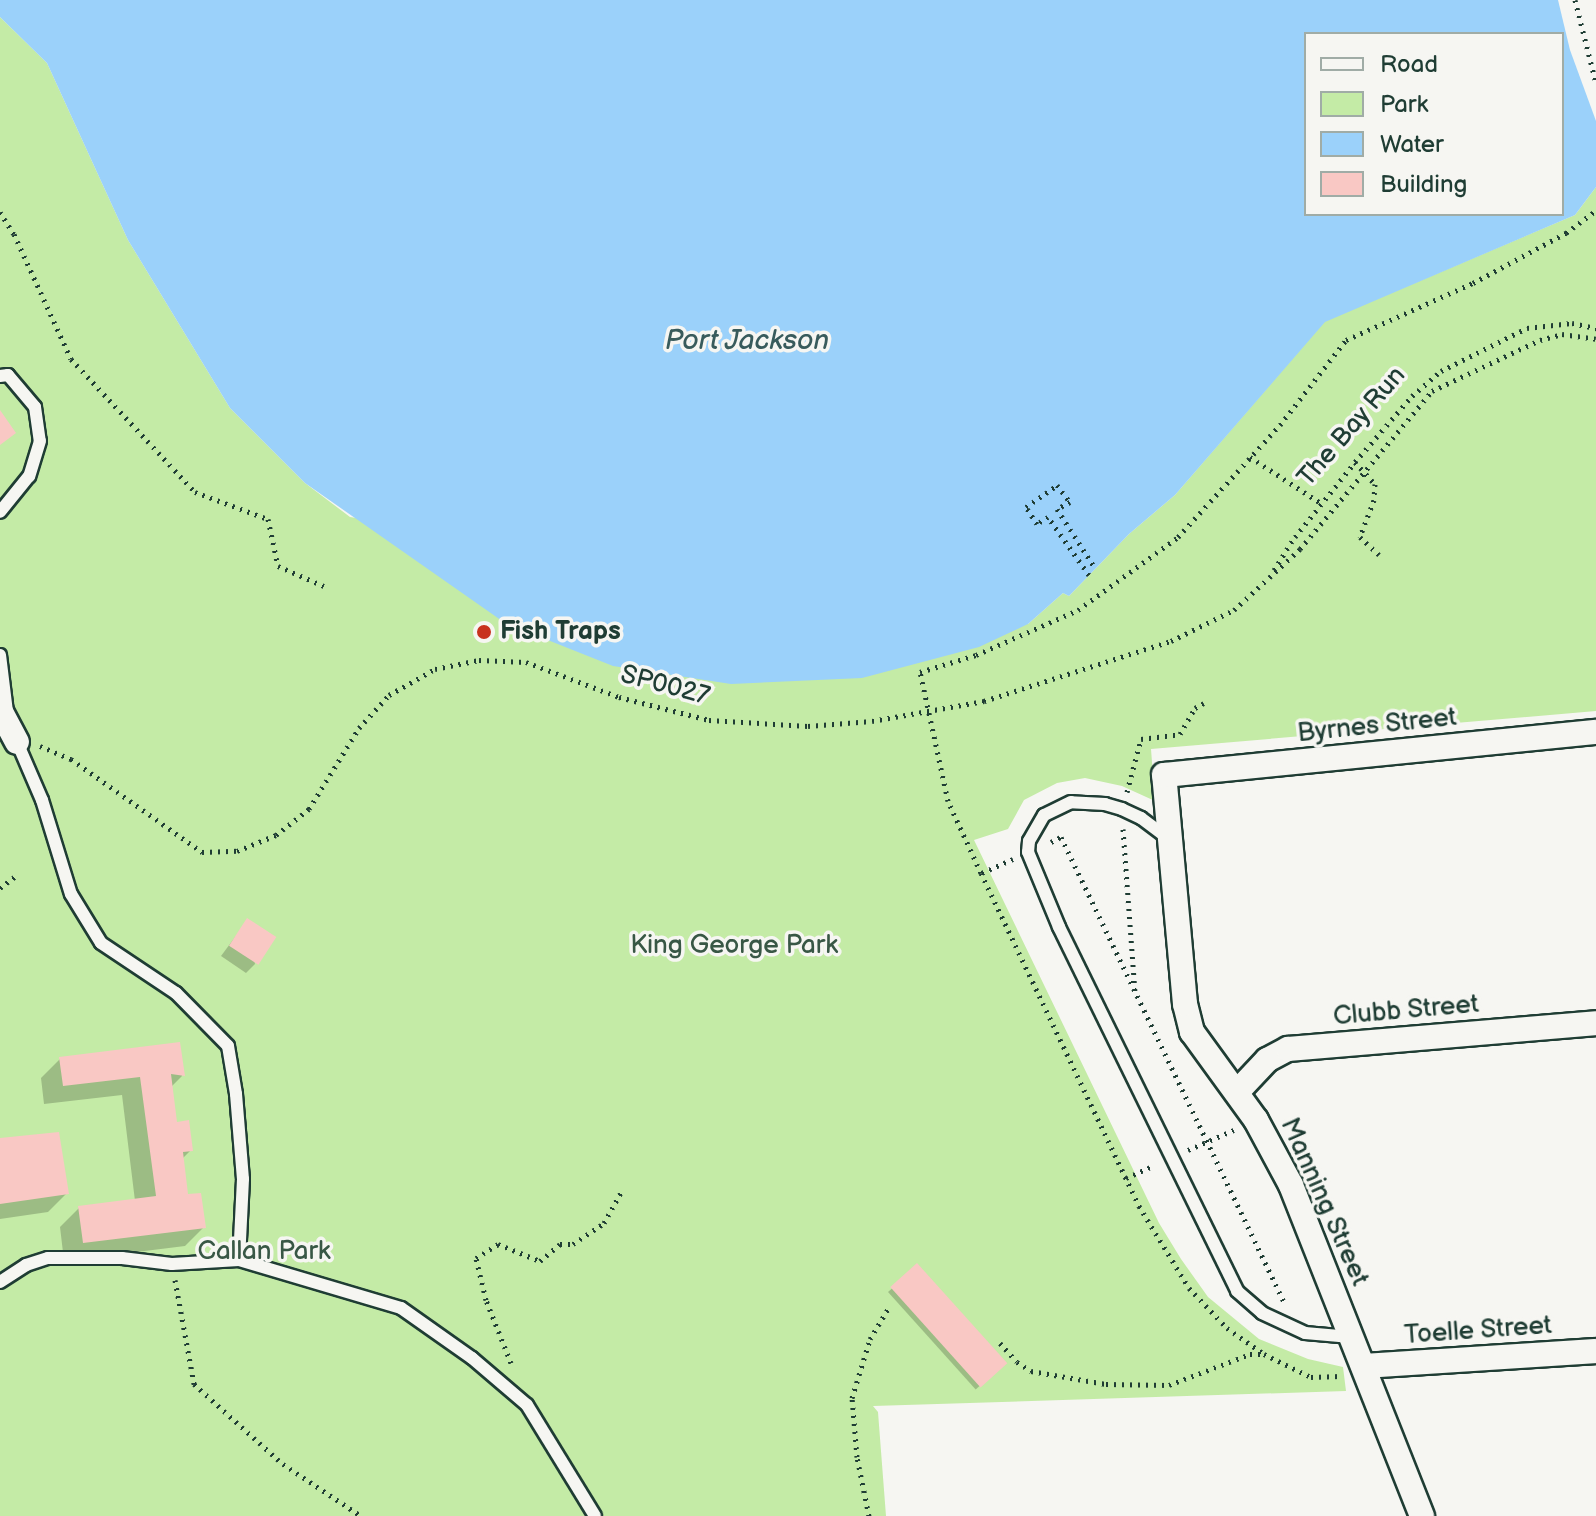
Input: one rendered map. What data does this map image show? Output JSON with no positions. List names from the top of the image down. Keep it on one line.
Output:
{"streets":{"street":["Byrnes Street","Clubb Street","Manning Street","Toelle Street"],"path":["The Bay Run","SP0027"]},"crossings":[["The Bay Run","SP0027"],["Byrnes Street","Manning Street"],["Clubb Street","Manning Street"],["Manning Street","Toelle Street"]],"water":["Port Jackson"],"parks":["King George Park","Callan Park"],"places":["Fish Traps"],"legend":["Road","Park","Water","Building"]}
